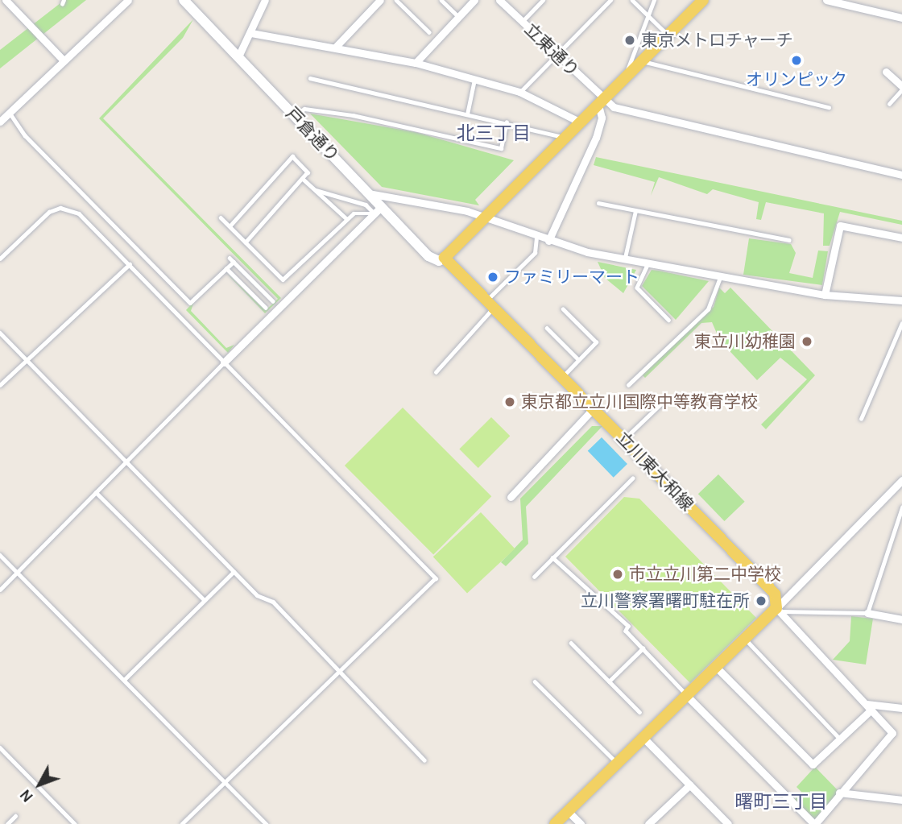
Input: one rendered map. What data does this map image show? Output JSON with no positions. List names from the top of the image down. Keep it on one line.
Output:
{"streets":{"main road":["立川東大和線"],"street":["立東通り","戸倉通り"]},"crossings":[["戸倉通り","立川東大和線"]],"districts":["北三丁目","曙町三丁目"],"places":["東京メトロチャーチ","オリンピック","ファミリーマート","東立川幼稚園","東京都立立川国際中等教育学校","市立立川第二中学校","立川警察署曙町駐在所"],"north":"bottom left"}
